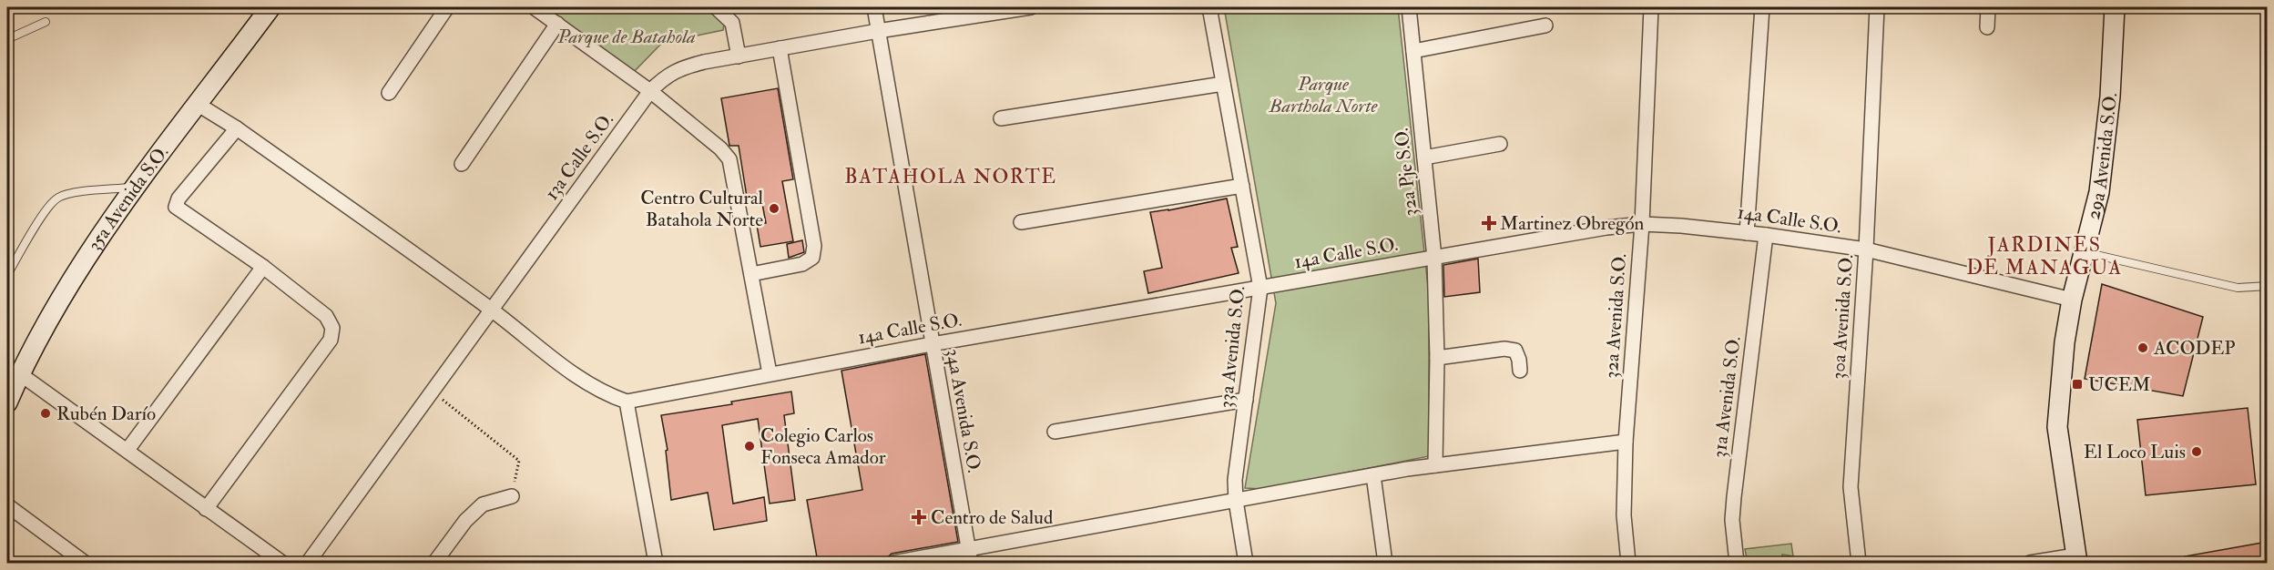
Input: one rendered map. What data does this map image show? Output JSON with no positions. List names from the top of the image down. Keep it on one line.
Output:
{"streets":{"street":["29a Avenida S.O.","13a Calle S.O.","32a Pje S.O.","35a Avenida S.O.","14a Calle S.O.","32a Avenida S.O.","30a Avenida S.O.","33a Avenida S.O.","31a Avenida S.O.","34a Avenida S.O."]},"crossings":[["29a Avenida S.O.","14a Calle S.O."],["13a Calle S.O.","34a Avenida S.O."],["32a Pje S.O.","14a Calle S.O."],["14a Calle S.O.","32a Avenida S.O."],["14a Calle S.O.","30a Avenida S.O."],["14a Calle S.O.","33a Avenida S.O."],["14a Calle S.O.","31a Avenida S.O."],["14a Calle S.O.","34a Avenida S.O."]],"districts":["BATAHOLA NORTE","JARDINES DE MANAGUA"],"parks":["Parque de Batahola","Parque Barthola Norte"],"places":{"other":["Centro Cultural Batahola Norte","ACODEP","Rubén Darío","Colegio Carlos Fonseca Amador","El Loco Luis"],"health":["Martinez Obregón","Centro de Salud"],"transit":["UCEM"]}}
